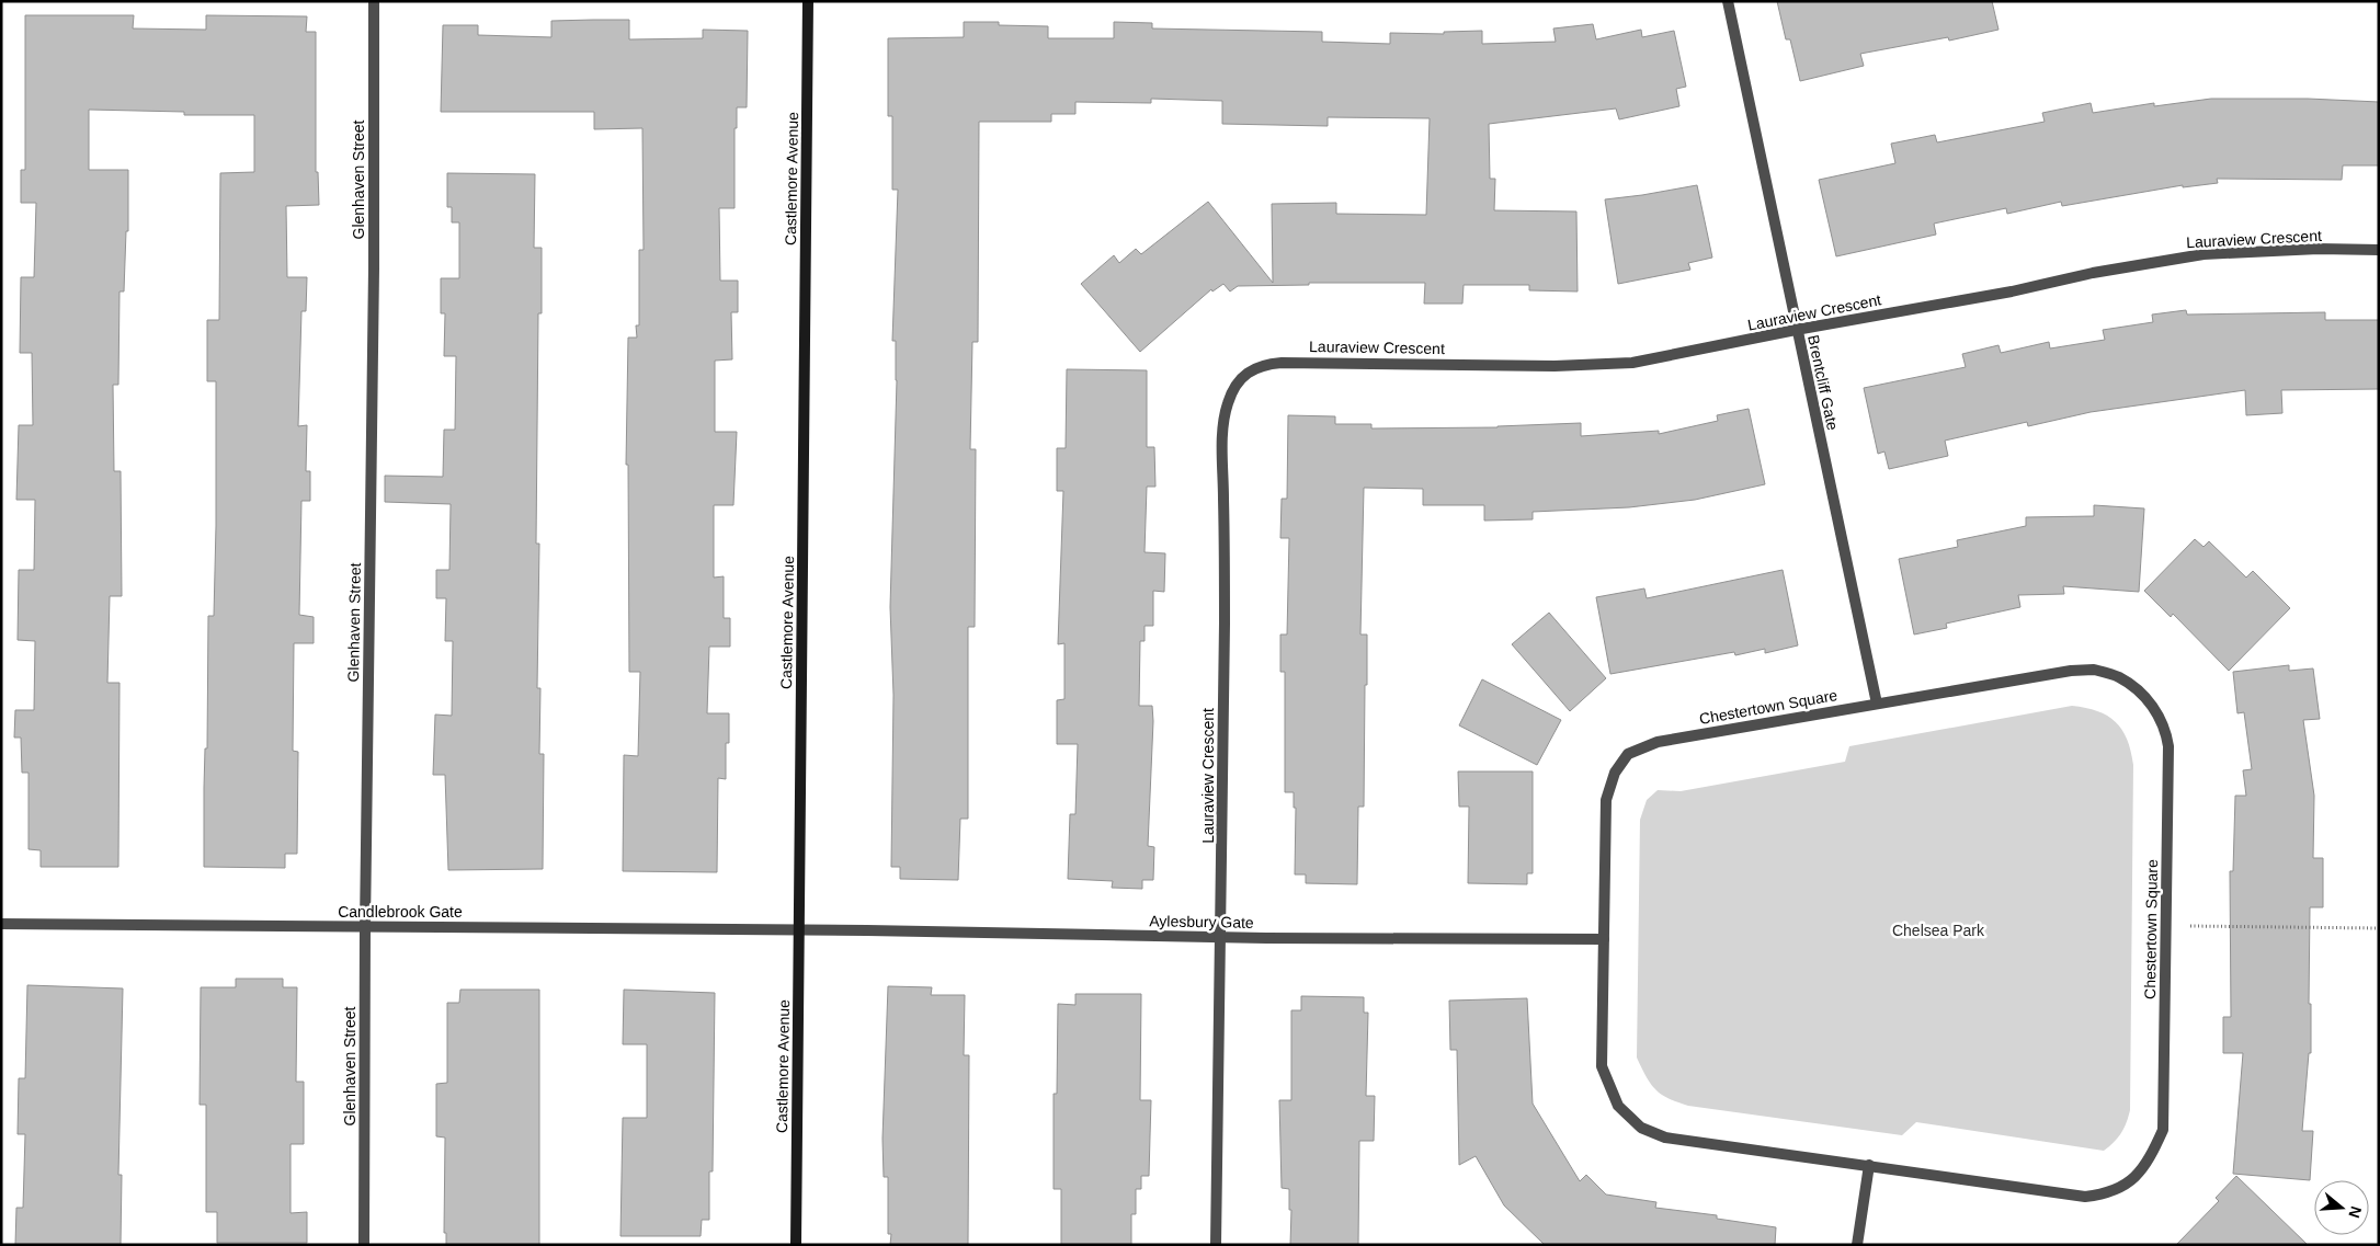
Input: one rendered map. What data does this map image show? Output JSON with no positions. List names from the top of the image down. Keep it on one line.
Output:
{"streets":{"street":["Castlemore Avenue","Glenhaven Street","Lauraview Crescent","Brentcliff Gate","Chestertown Square","Candlebrook Gate","Aylesbury Gate"]},"crossings":[["Castlemore Avenue","Candlebrook Gate"],["Castlemore Avenue","Aylesbury Gate"],["Glenhaven Street","Candlebrook Gate"],["Lauraview Crescent","Brentcliff Gate"],["Lauraview Crescent","Aylesbury Gate"],["Brentcliff Gate","Chestertown Square"],["Chestertown Square","Aylesbury Gate"],["Candlebrook Gate","Aylesbury Gate"]],"parks":["Chelsea Park"],"north":"right"}
